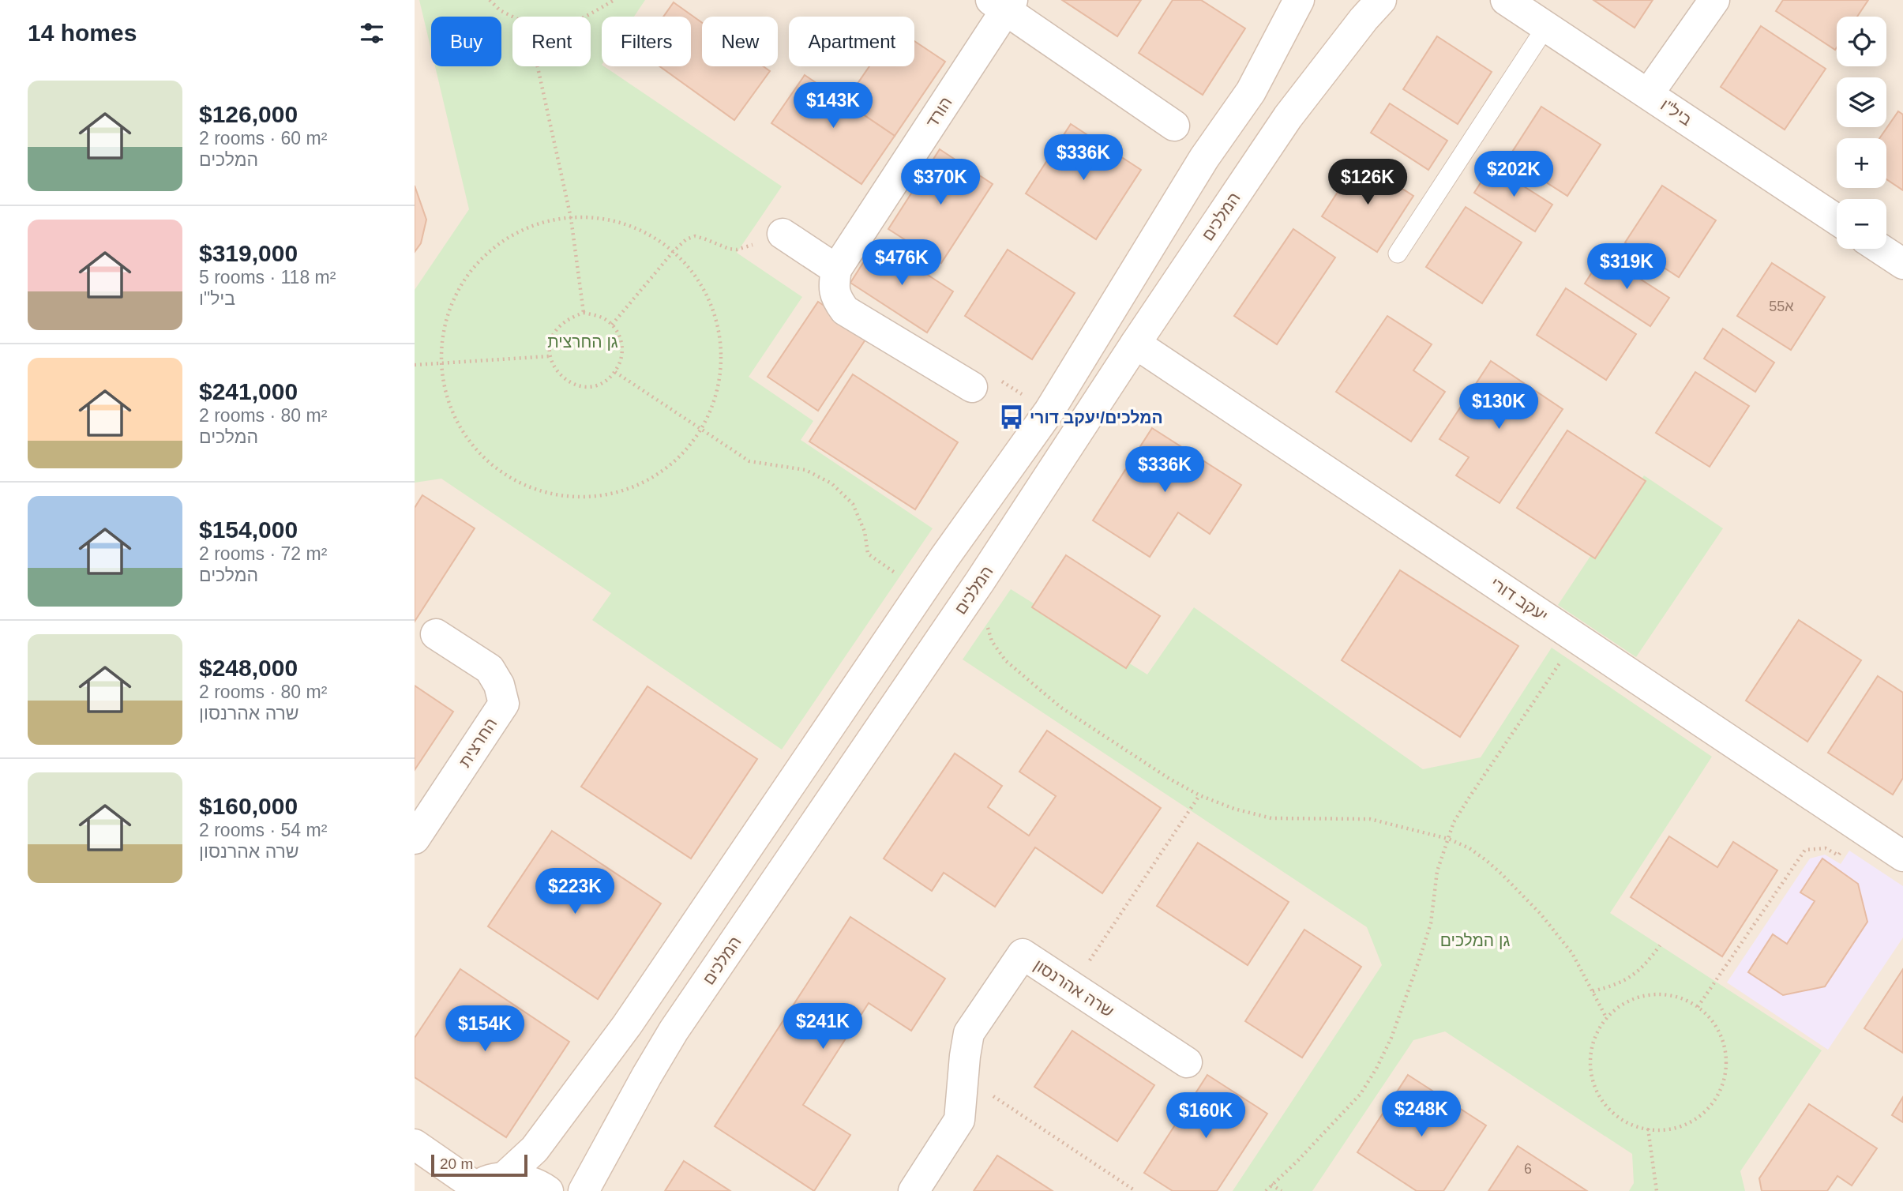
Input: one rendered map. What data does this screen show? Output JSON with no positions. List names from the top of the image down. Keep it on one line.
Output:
{"streets":{"street":["הורד","ביל\"ו","המלכים","יעקב דורי","החרצית","שרה אהרנסון"]},"crossings":[["המלכים","יעקב דורי"]],"parks":["גן החרצית","גן המלכים"],"places":{"bus stop":["המלכים/יעקב דורי"]},"house_numbers":["55א","6"],"scale_bar":"20 m","page":{"heading":"14 homes","map_buttons":["+","−"],"chip":["Buy","Rent","Filters","New","Apartment"],"list":[{"name":"$126,000","note":"2 rooms · 60 m² · המלכים"},{"name":"$319,000","note":"5 rooms · 118 m² · ביל\"ו"},{"name":"$241,000","note":"2 rooms · 80 m² · המלכים"},{"name":"$154,000","note":"2 rooms · 72 m² · המלכים"},{"name":"$248,000","note":"2 rooms · 80 m² · שרה אהרנסון"},{"name":"$160,000","note":"2 rooms · 54 m² · שרה אהרנסון"}],"price":["$143K","$336K","$202K","$370K","$126K","$476K","$319K","$130K","$336K","$223K","$241K","$154K","$248K","$160K"],"scale":"20 m"}}
